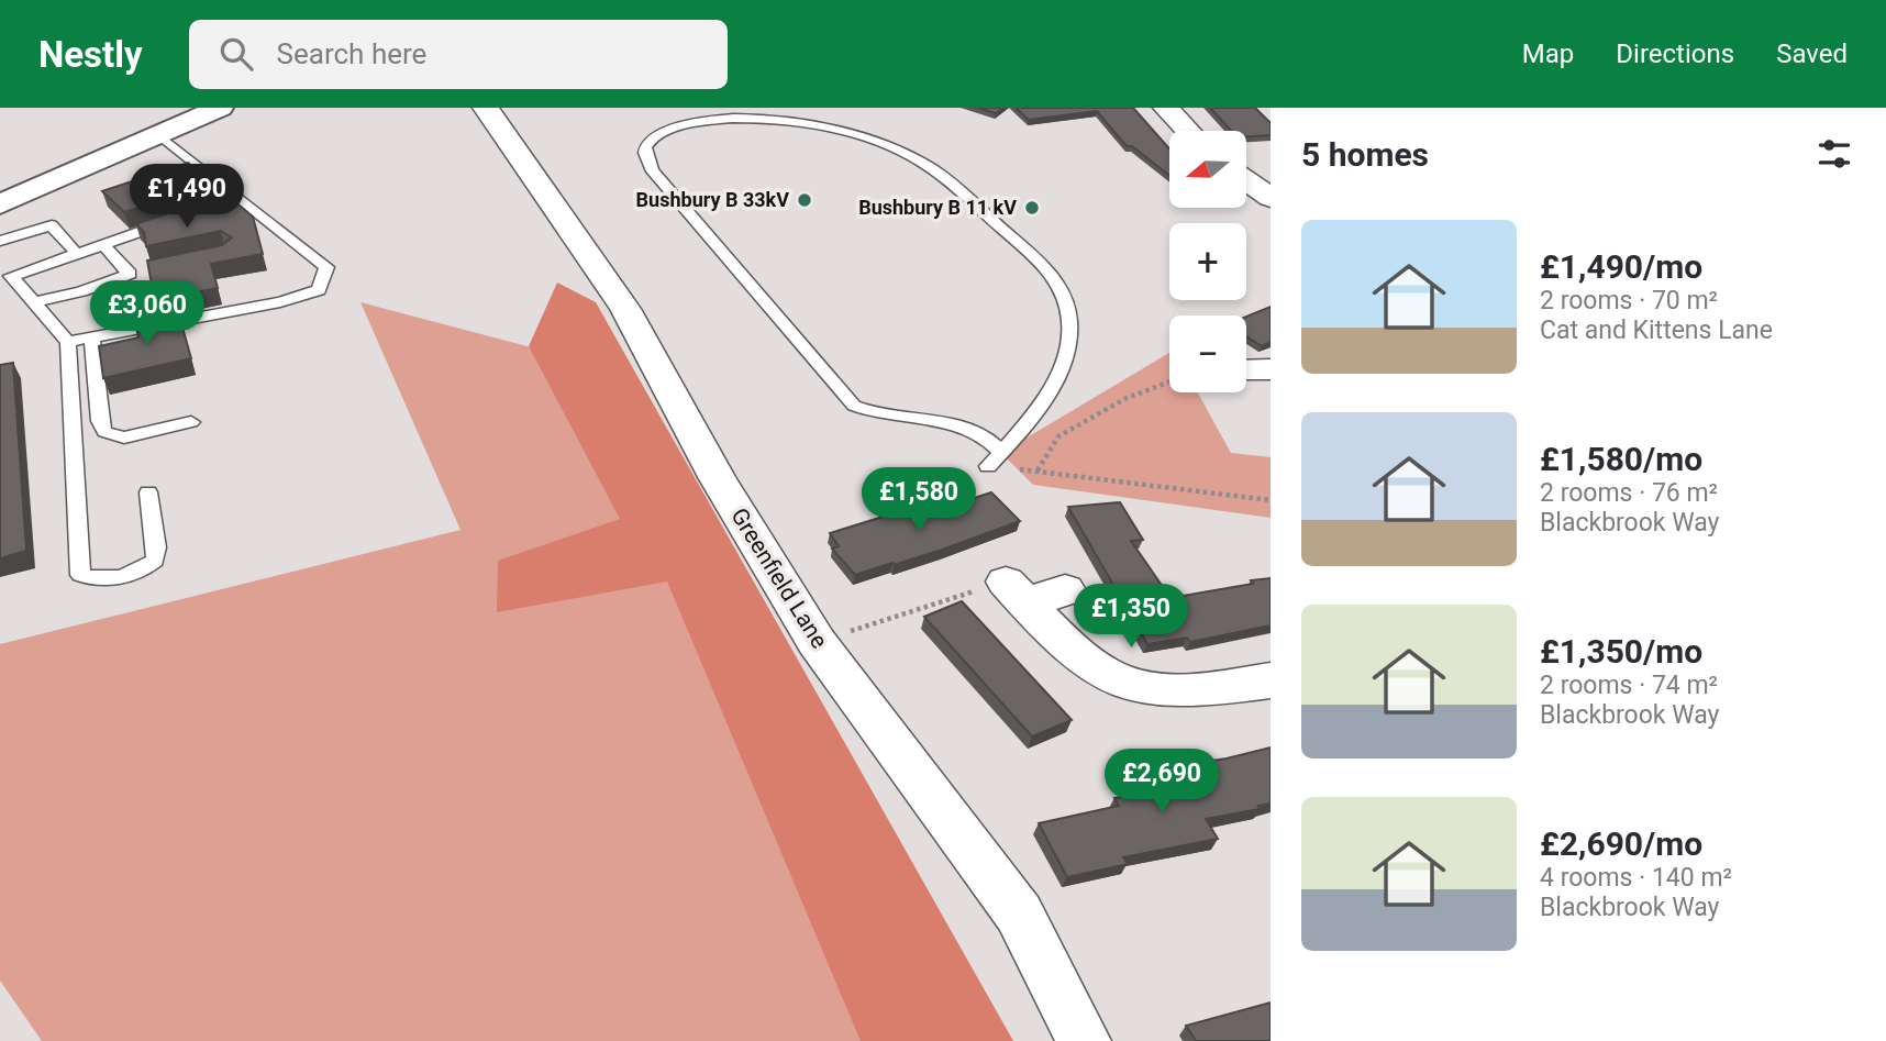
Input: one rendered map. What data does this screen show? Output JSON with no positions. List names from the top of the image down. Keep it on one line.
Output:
{"streets":{"street":["Greenfield Lane"]},"places":["Bushbury B 33kV","Bushbury B 11 kV"],"north":"left","page":{"header":"Nestly","search":"Search here","nav":["Map","Directions","Saved"],"heading":"5 homes","map_buttons":["+","−"],"price":["£1,490","£3,060","£1,580","£1,350","£2,690"],"list":[{"name":"£1,490/mo","note":"2 rooms · 70 m² · Cat and Kittens Lane"},{"name":"£1,580/mo","note":"2 rooms · 76 m² · Blackbrook Way"},{"name":"£1,350/mo","note":"2 rooms · 74 m² · Blackbrook Way"},{"name":"£2,690/mo","note":"4 rooms · 140 m² · Blackbrook Way"}]}}
